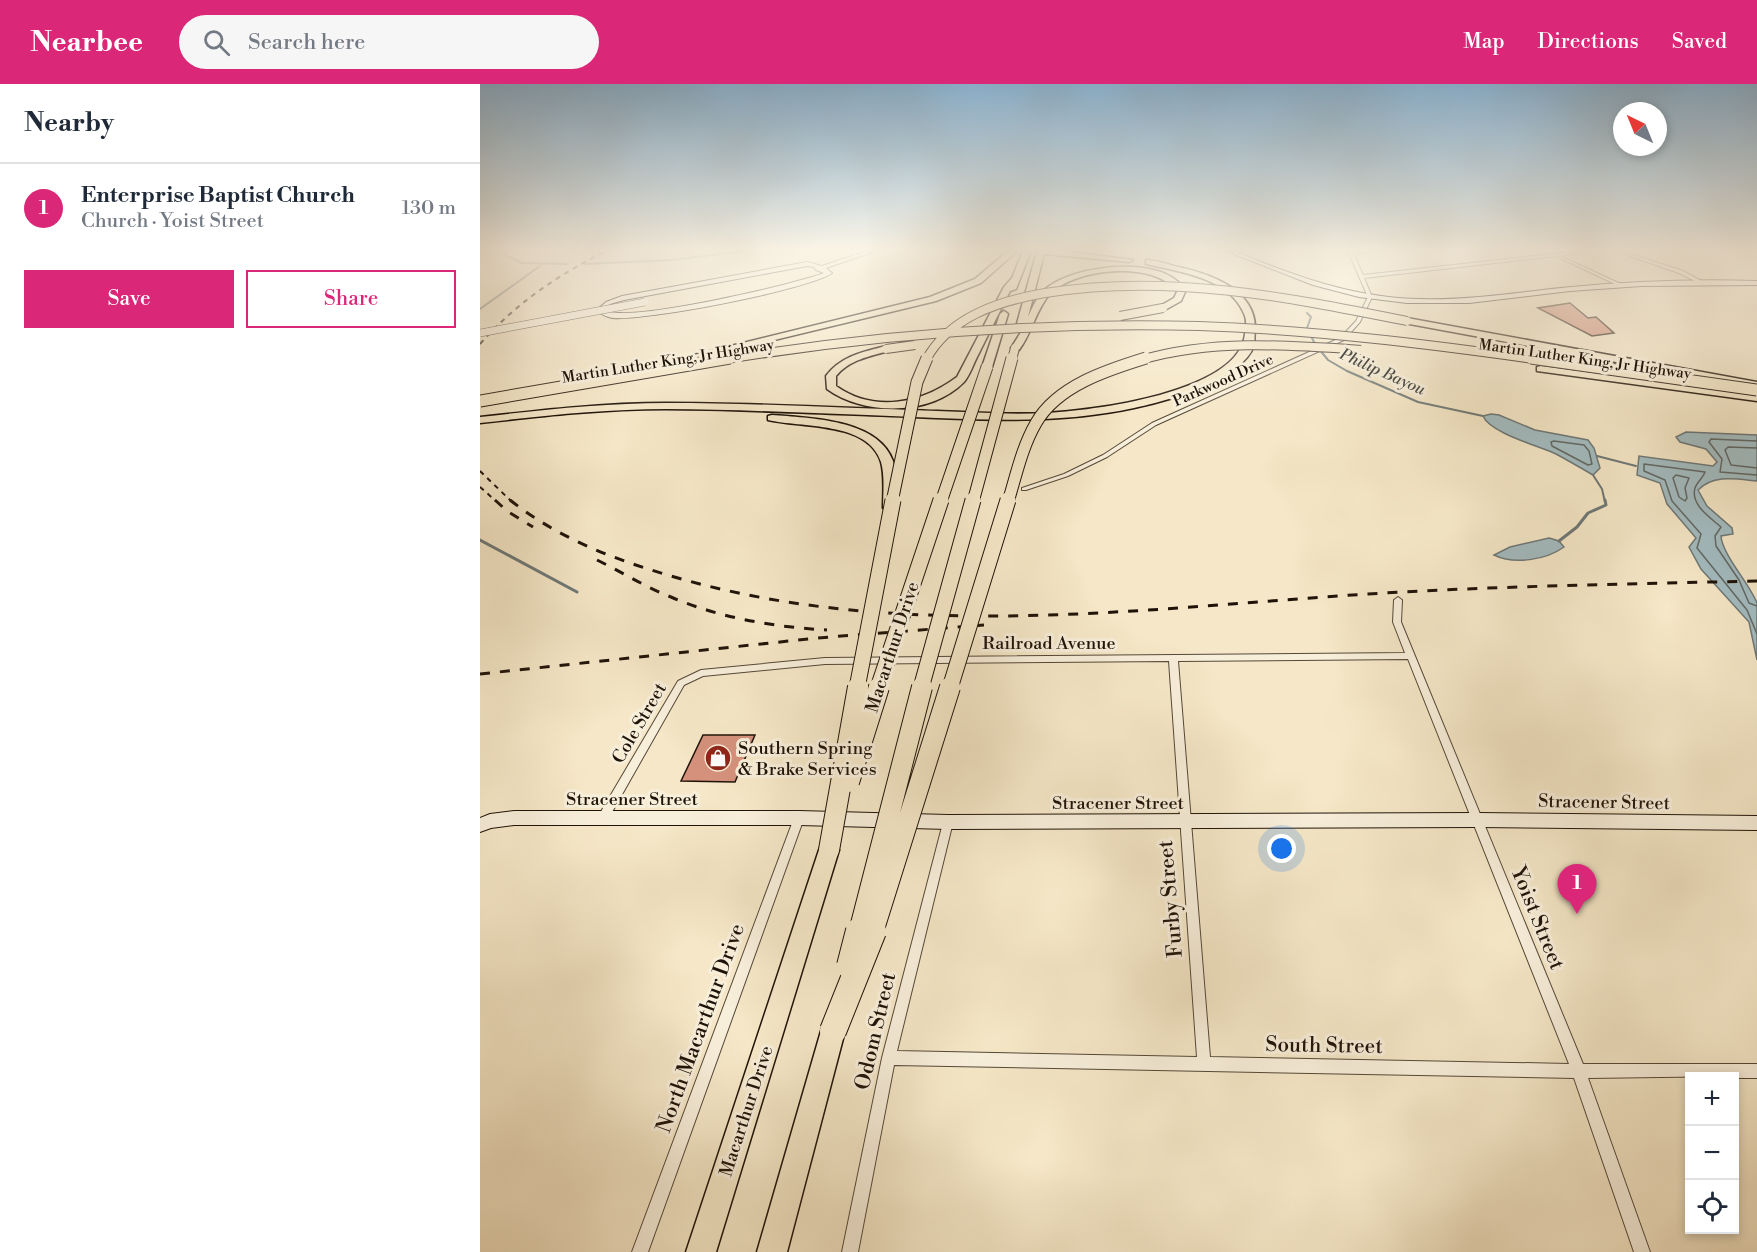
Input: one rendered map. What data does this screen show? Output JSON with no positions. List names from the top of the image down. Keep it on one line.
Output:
{"streets":{"highway":["Martin Luther King, Jr Highway","Macarthur Drive"],"street":["Parkwood Drive","Railroad Avenue","Cole Street","Stracener Street","Furby Street","Yoist Street","North Macarthur Drive","Odom Street","South Street"]},"crossings":[["Railroad Avenue","Cole Street"],["Railroad Avenue","Furby Street"],["Railroad Avenue","Yoist Street"],["Cole Street","Stracener Street"],["Stracener Street","Furby Street"],["Stracener Street","Yoist Street"],["Stracener Street","North Macarthur Drive"],["Stracener Street","Odom Street"],["Furby Street","South Street"],["Yoist Street","South Street"],["Odom Street","South Street"]],"water":["Philip Bayou"],"places":{"shop":["Southern Spring & Brake Services"]},"north":"top left","page":{"header":"Nearbee","search":"Search here","nav":["Map","Directions","Saved"],"heading":"Nearby","list":[{"mark":"1","name":"Enterprise Baptist Church","note":"Church · Yoist Street","value":"130 m"}],"buttons":["Save","Share"],"pins":"1","map_buttons":["+","−"]}}
